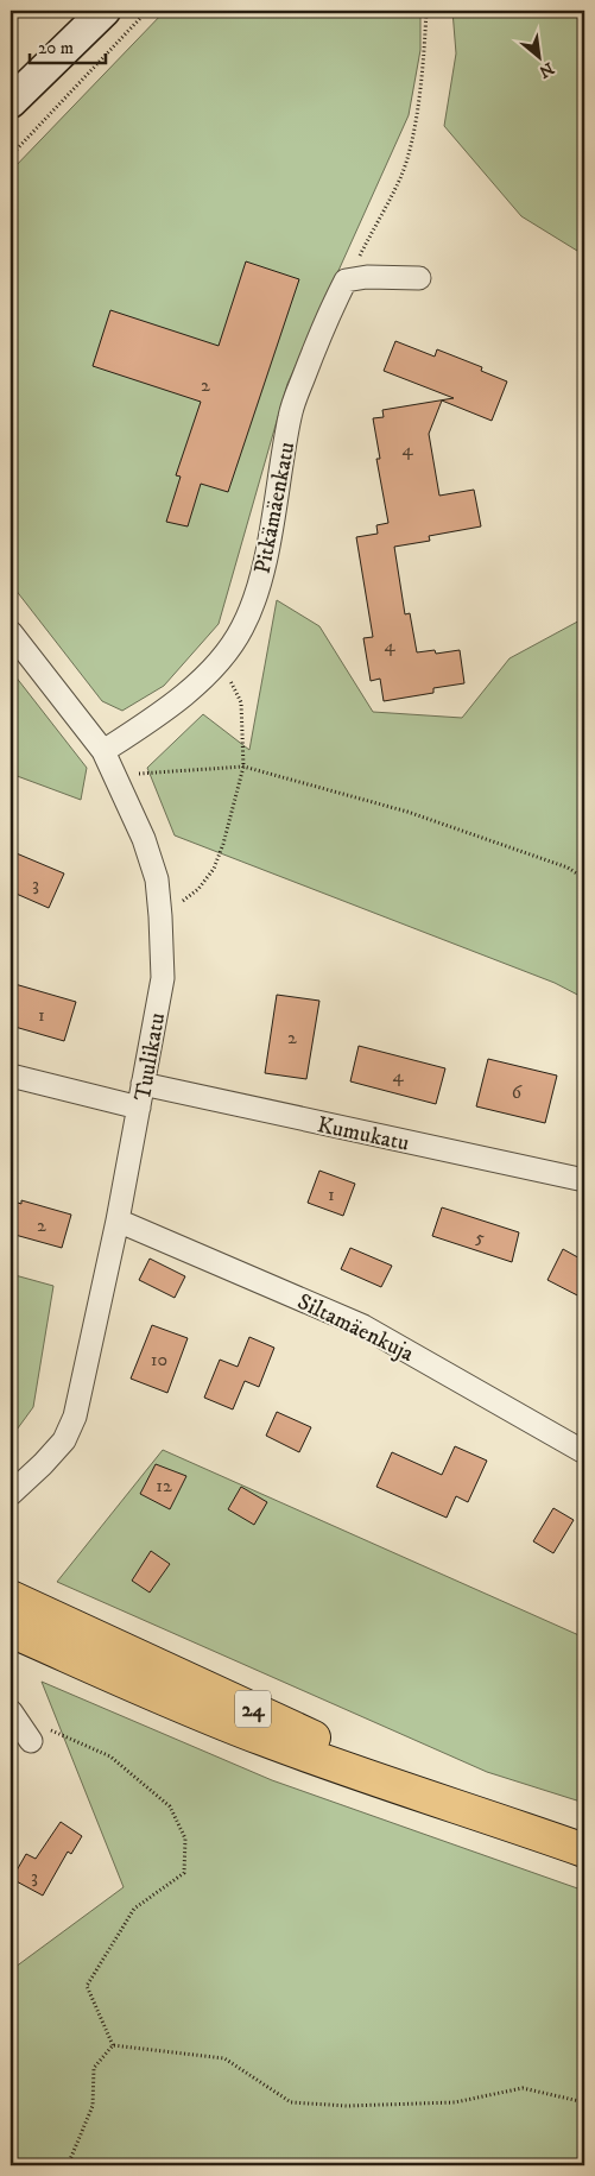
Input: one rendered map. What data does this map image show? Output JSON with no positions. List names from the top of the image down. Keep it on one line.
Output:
{"streets":{"highway":["24"],"street":["Pitkämäenkatu","Tuulikatu","Kumukatu","Siltamäenkuja"]},"crossings":[["Pitkämäenkatu","Tuulikatu"],["Tuulikatu","Kumukatu"],["Tuulikatu","Siltamäenkuja"]],"house_numbers":["2","4","4","3","1","2","4","6","1","2","5","10","12","3"],"scale_bar":"20 m","north":"bottom right"}
